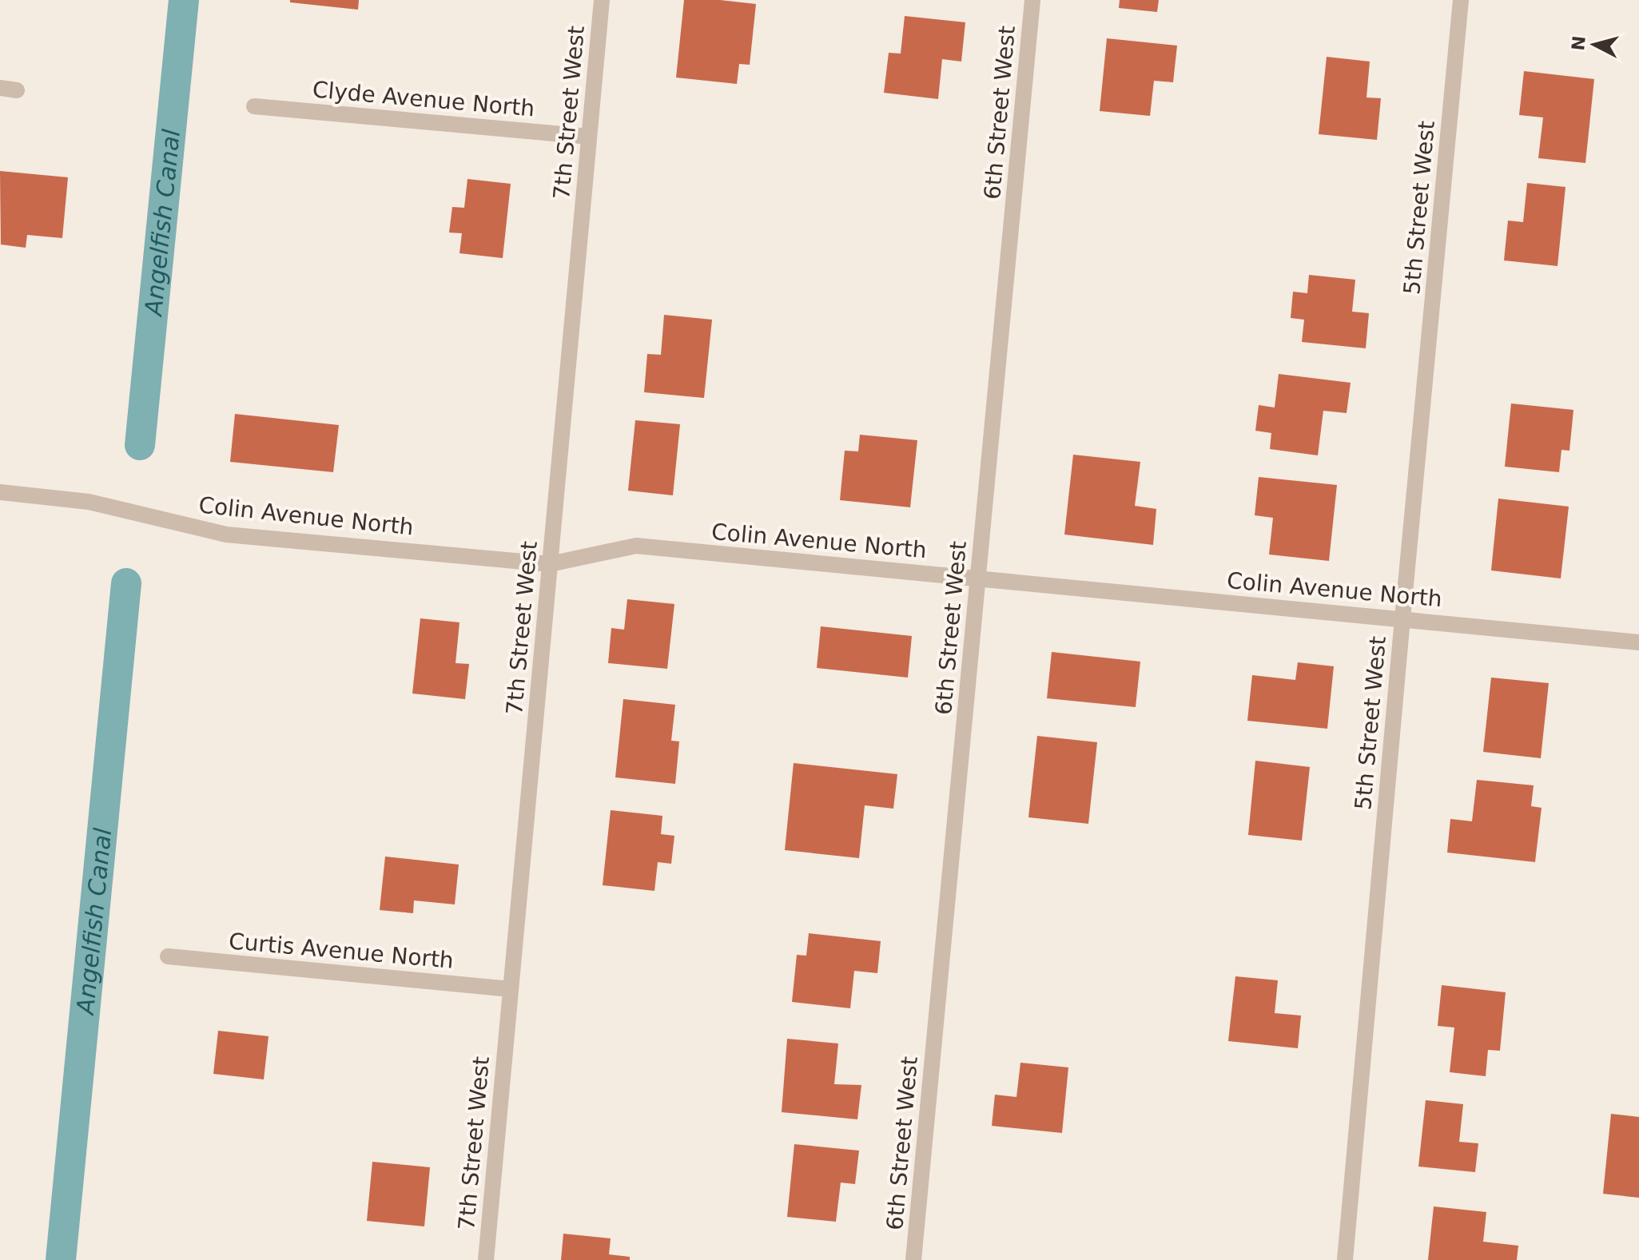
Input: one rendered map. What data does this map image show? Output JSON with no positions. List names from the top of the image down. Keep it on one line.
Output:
{"streets":{"street":["Clyde Avenue North","7th Street West","6th Street West","5th Street West","Colin Avenue North","Curtis Avenue North"]},"crossings":[["Clyde Avenue North","7th Street West"],["7th Street West","Colin Avenue North"],["7th Street West","Curtis Avenue North"],["6th Street West","Colin Avenue North"],["5th Street West","Colin Avenue North"]],"water":["Angelfish Canal"],"north":"left"}
